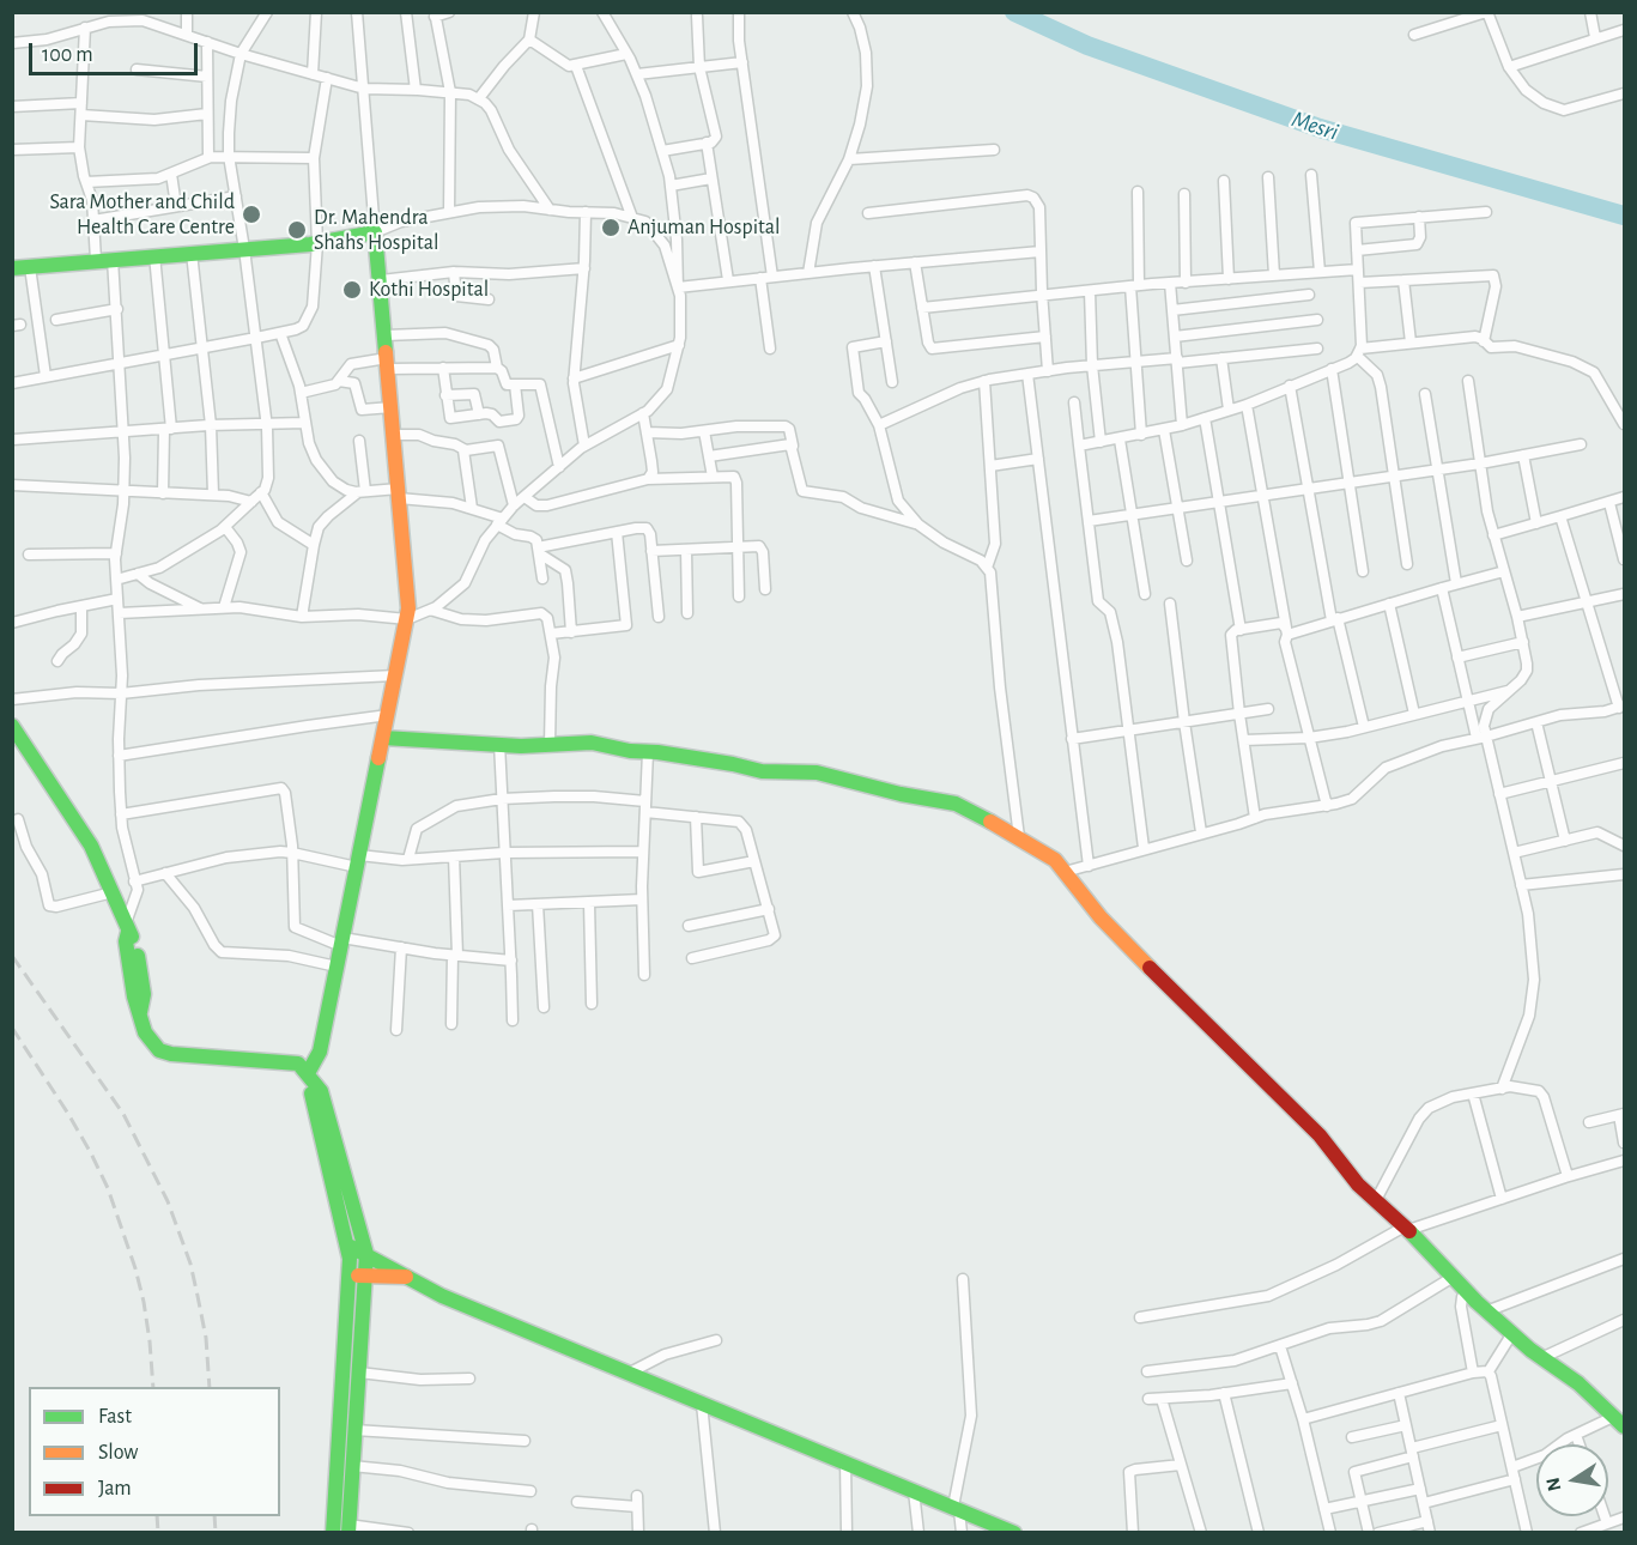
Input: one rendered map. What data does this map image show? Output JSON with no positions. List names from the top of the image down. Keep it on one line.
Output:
{"water":["Mesri"],"places":["Sara Mother and Child Health Care Centre","Anjuman Hospital","Dr. Mahendra Shahs Hospital","Kothi Hospital"],"legend":["Fast","Slow","Jam"],"scale_bar":"100 m","north":"left"}
